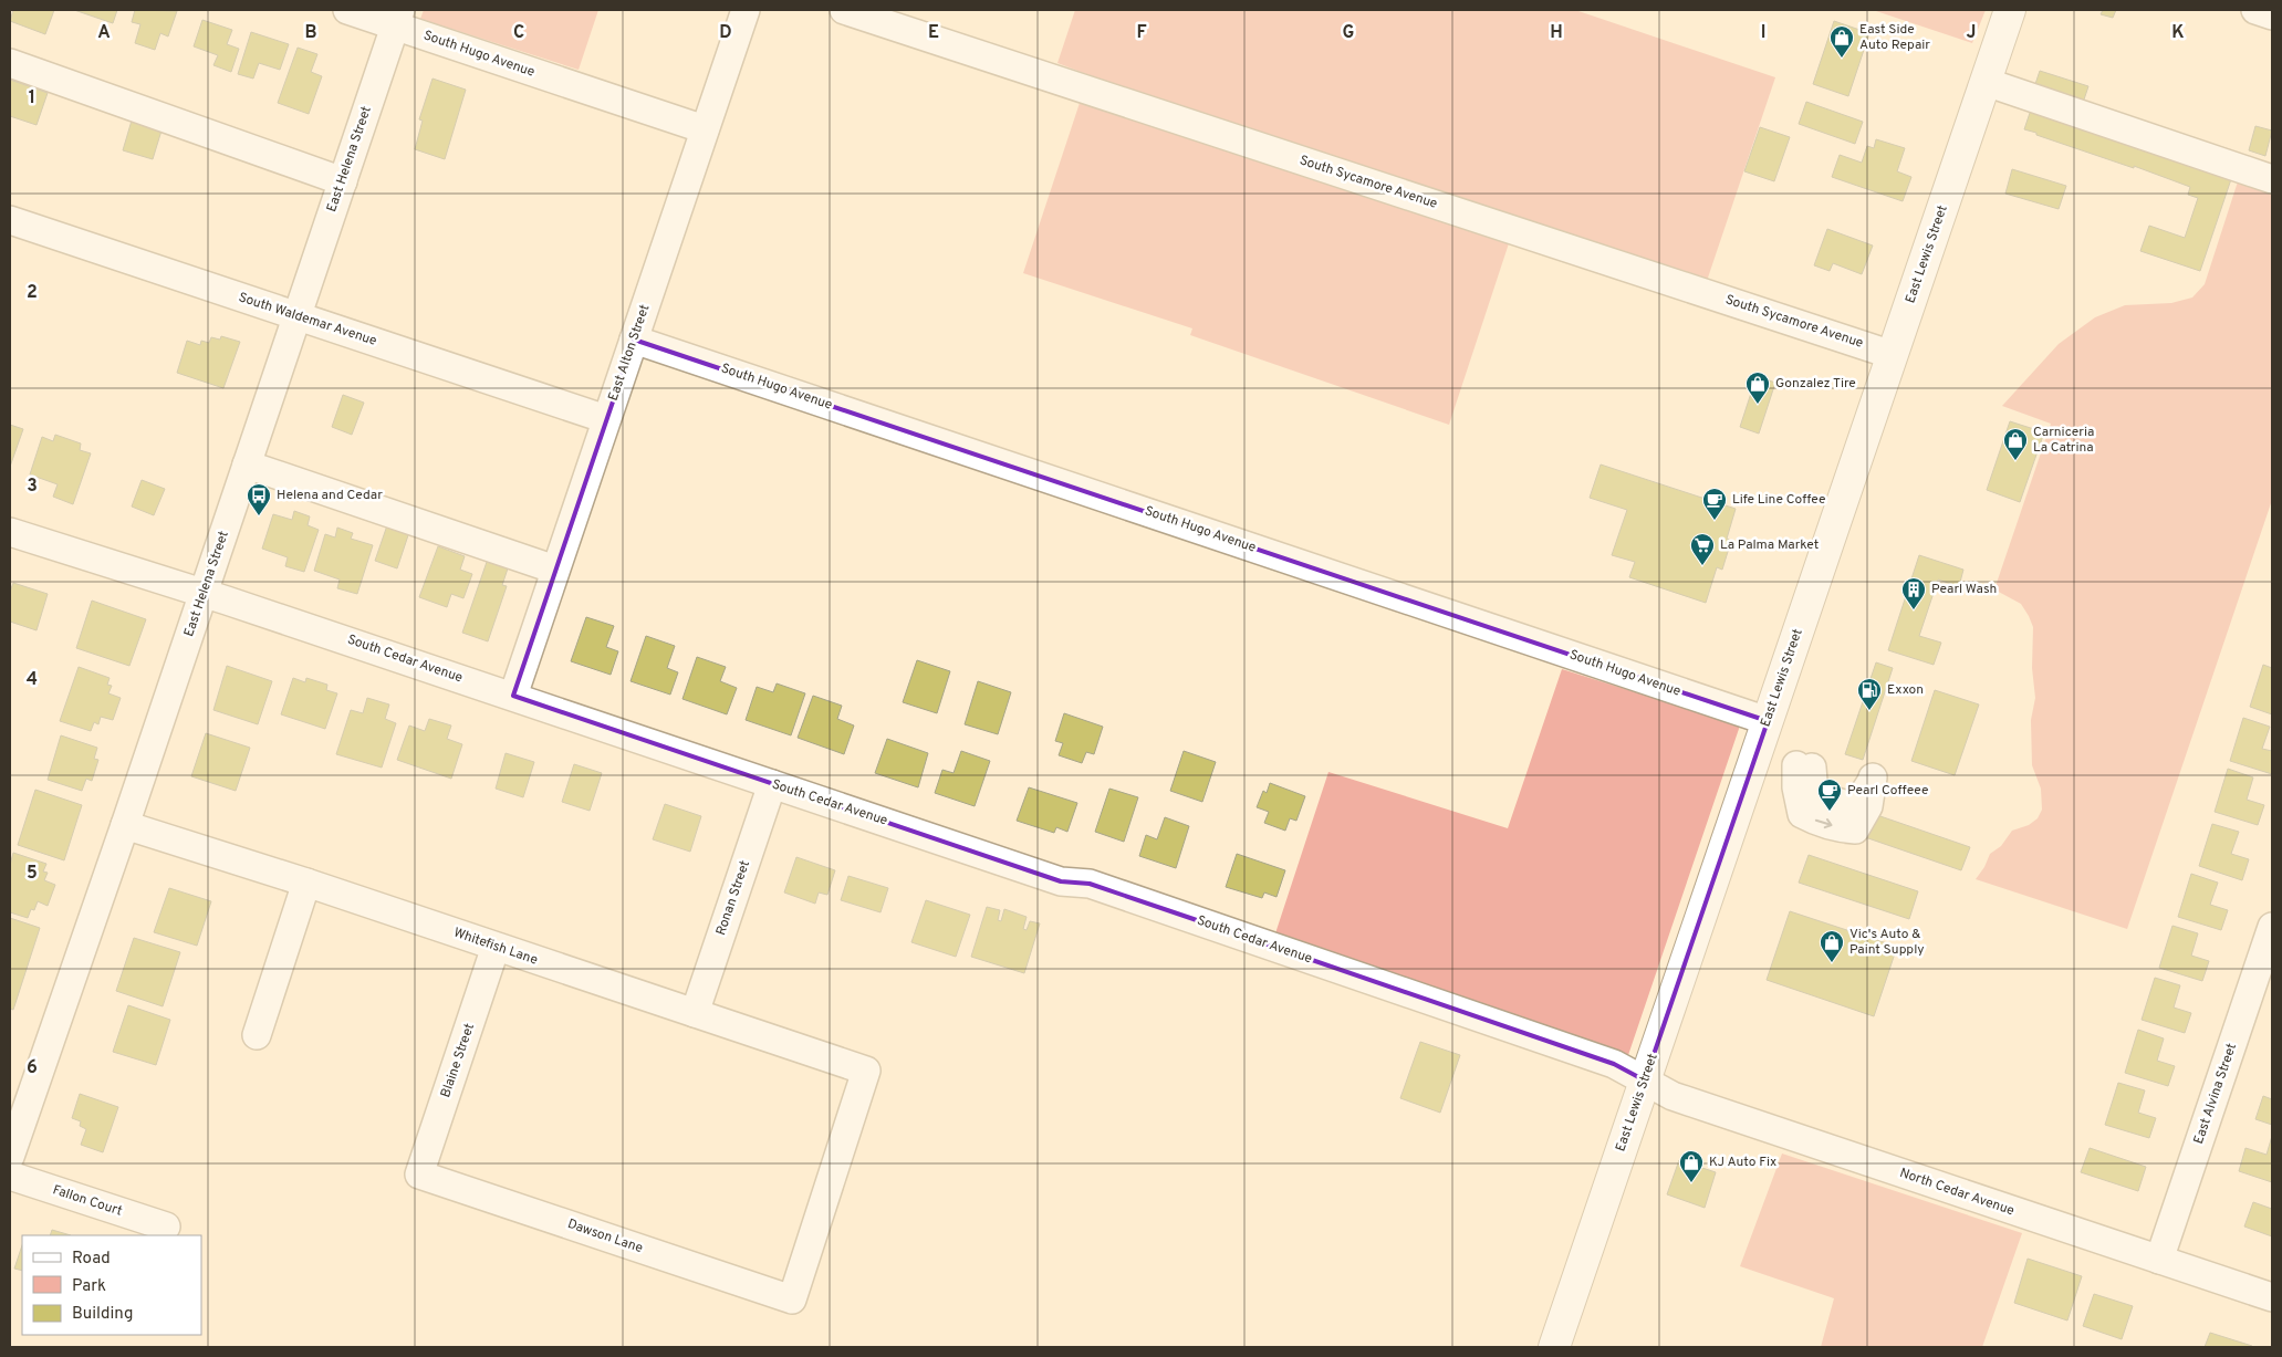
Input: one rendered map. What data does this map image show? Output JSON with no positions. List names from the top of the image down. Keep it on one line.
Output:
{"streets":{"main road":["East Lewis Street"],"street":["South Hugo Avenue","East Helena Street","South Sycamore Avenue","South Waldemar Avenue","East Alton Street","South Cedar Avenue","Ronan Street","Whitefish Lane","Blaine Street","East Alvina Street","North Cedar Avenue","Fallon Court","Dawson Lane"]},"crossings":[["South Hugo Avenue","East Helena Street"],["South Hugo Avenue","East Lewis Street"],["South Hugo Avenue","East Alton Street"],["East Helena Street","South Waldemar Avenue"],["East Helena Street","South Cedar Avenue"],["East Helena Street","Whitefish Lane"],["South Sycamore Avenue","East Lewis Street"],["East Lewis Street","South Cedar Avenue"],["East Lewis Street","North Cedar Avenue"],["South Waldemar Avenue","East Alton Street"],["East Alton Street","South Cedar Avenue"],["South Cedar Avenue","Ronan Street"],["South Cedar Avenue","North Cedar Avenue"],["Ronan Street","Whitefish Lane"],["Whitefish Lane","Blaine Street"],["Whitefish Lane","Dawson Lane"],["Blaine Street","Dawson Lane"],["East Alvina Street","North Cedar Avenue"]],"places":{"shop":["East Side Auto Repair","Gonzalez Tire","Carniceria La Catrina","Vic's Auto & Paint Supply","KJ Auto Fix"],"bus stop":["Helena and Cedar"],"cafe":["Life Line Coffee","Pearl Coffeee"],"supermarket":["La Palma Market"],"building":["Pearl Wash"],"fuel station":["Exxon"]},"legend":["Road","Park","Building"],"grid":{"columns":["A","B","C","D","E","F","G","H","I","J","K"],"rows":["1","2","3","4","5","6"]}}
